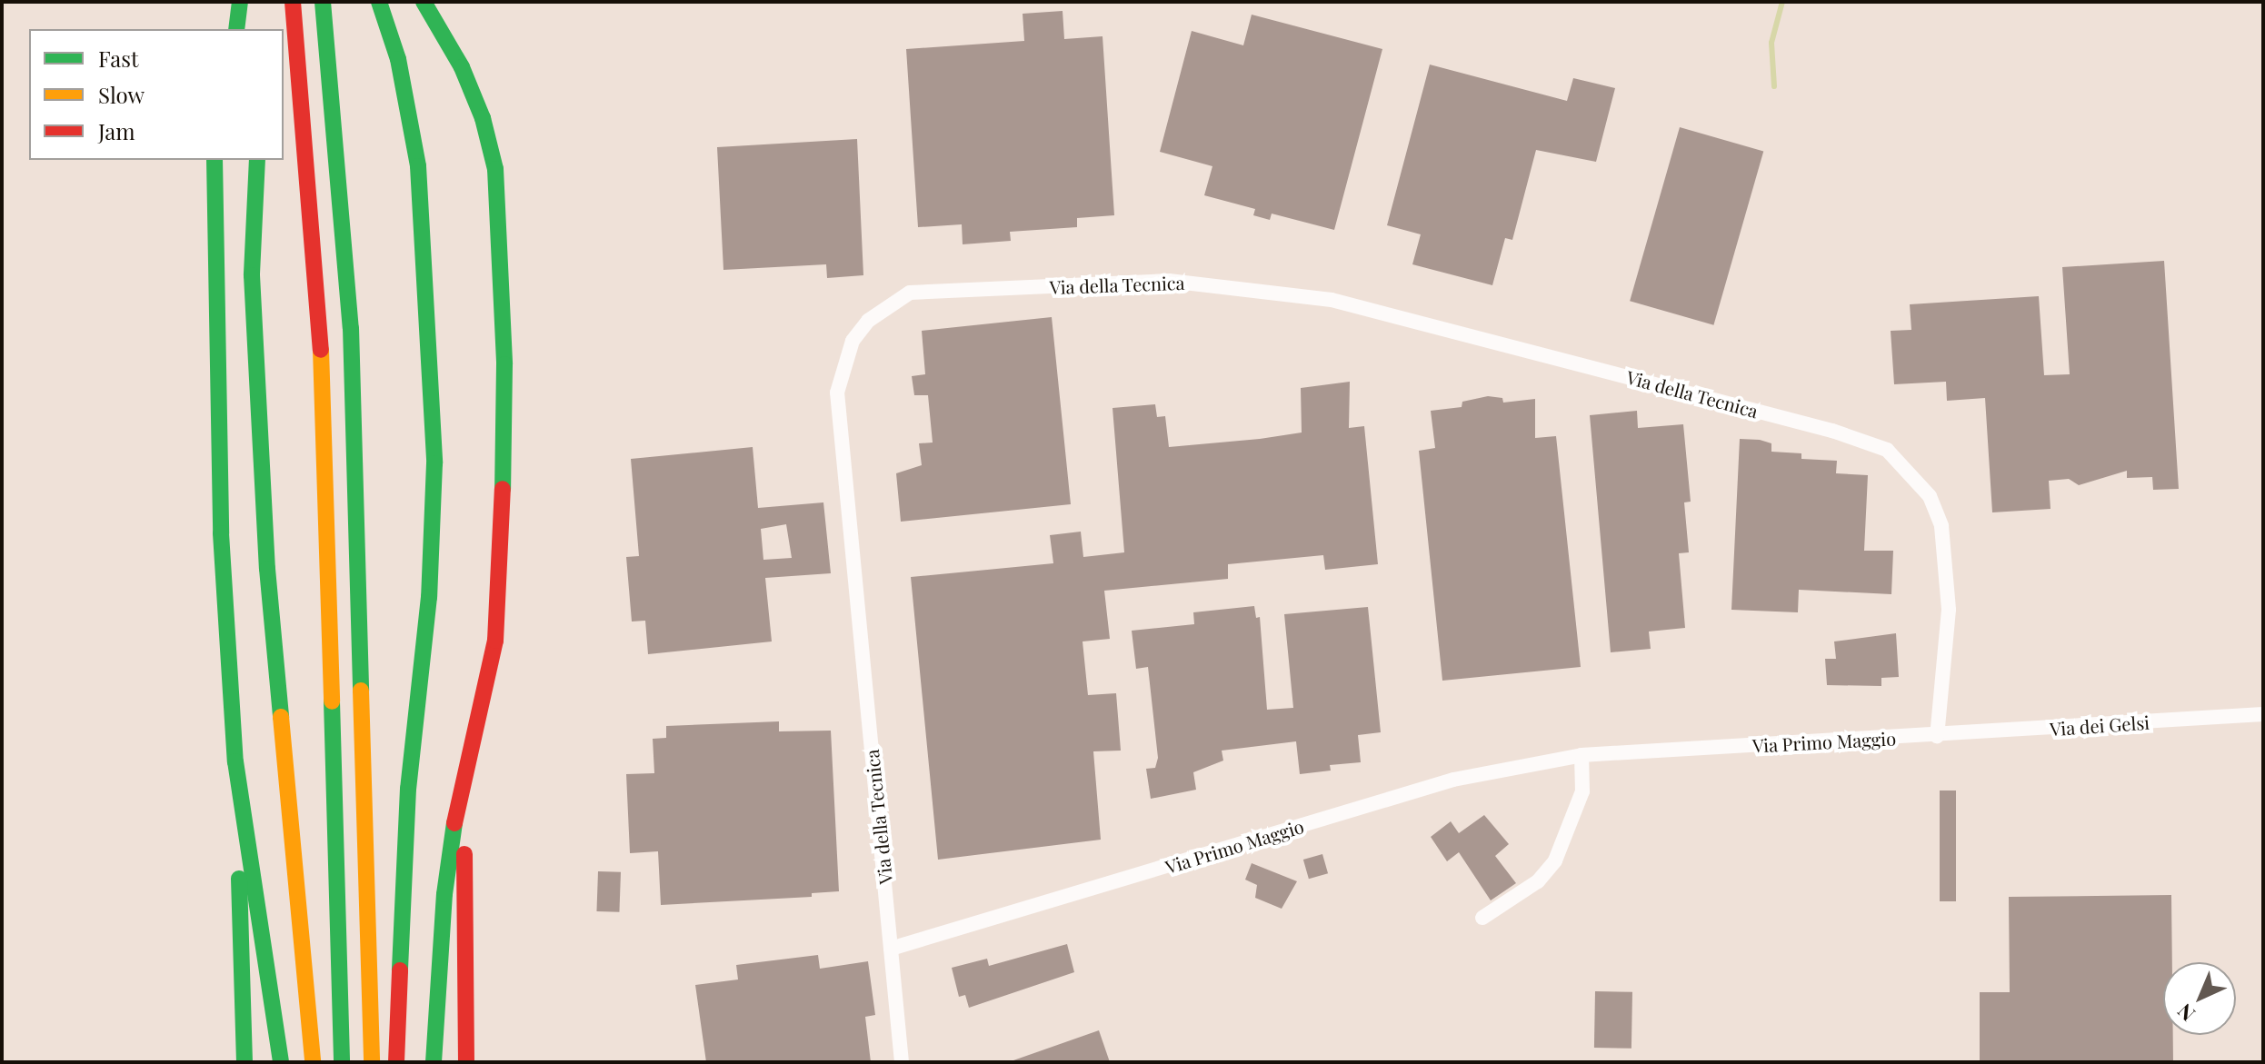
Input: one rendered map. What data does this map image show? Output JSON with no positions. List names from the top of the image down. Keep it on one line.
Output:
{"streets":{"street":["Via della Tecnica","Via dei Gelsi","Via Primo Maggio"]},"crossings":[["Via della Tecnica","Via dei Gelsi"],["Via della Tecnica","Via Primo Maggio"],["Via dei Gelsi","Via Primo Maggio"]],"legend":["Fast","Slow","Jam"],"north":"bottom left"}
